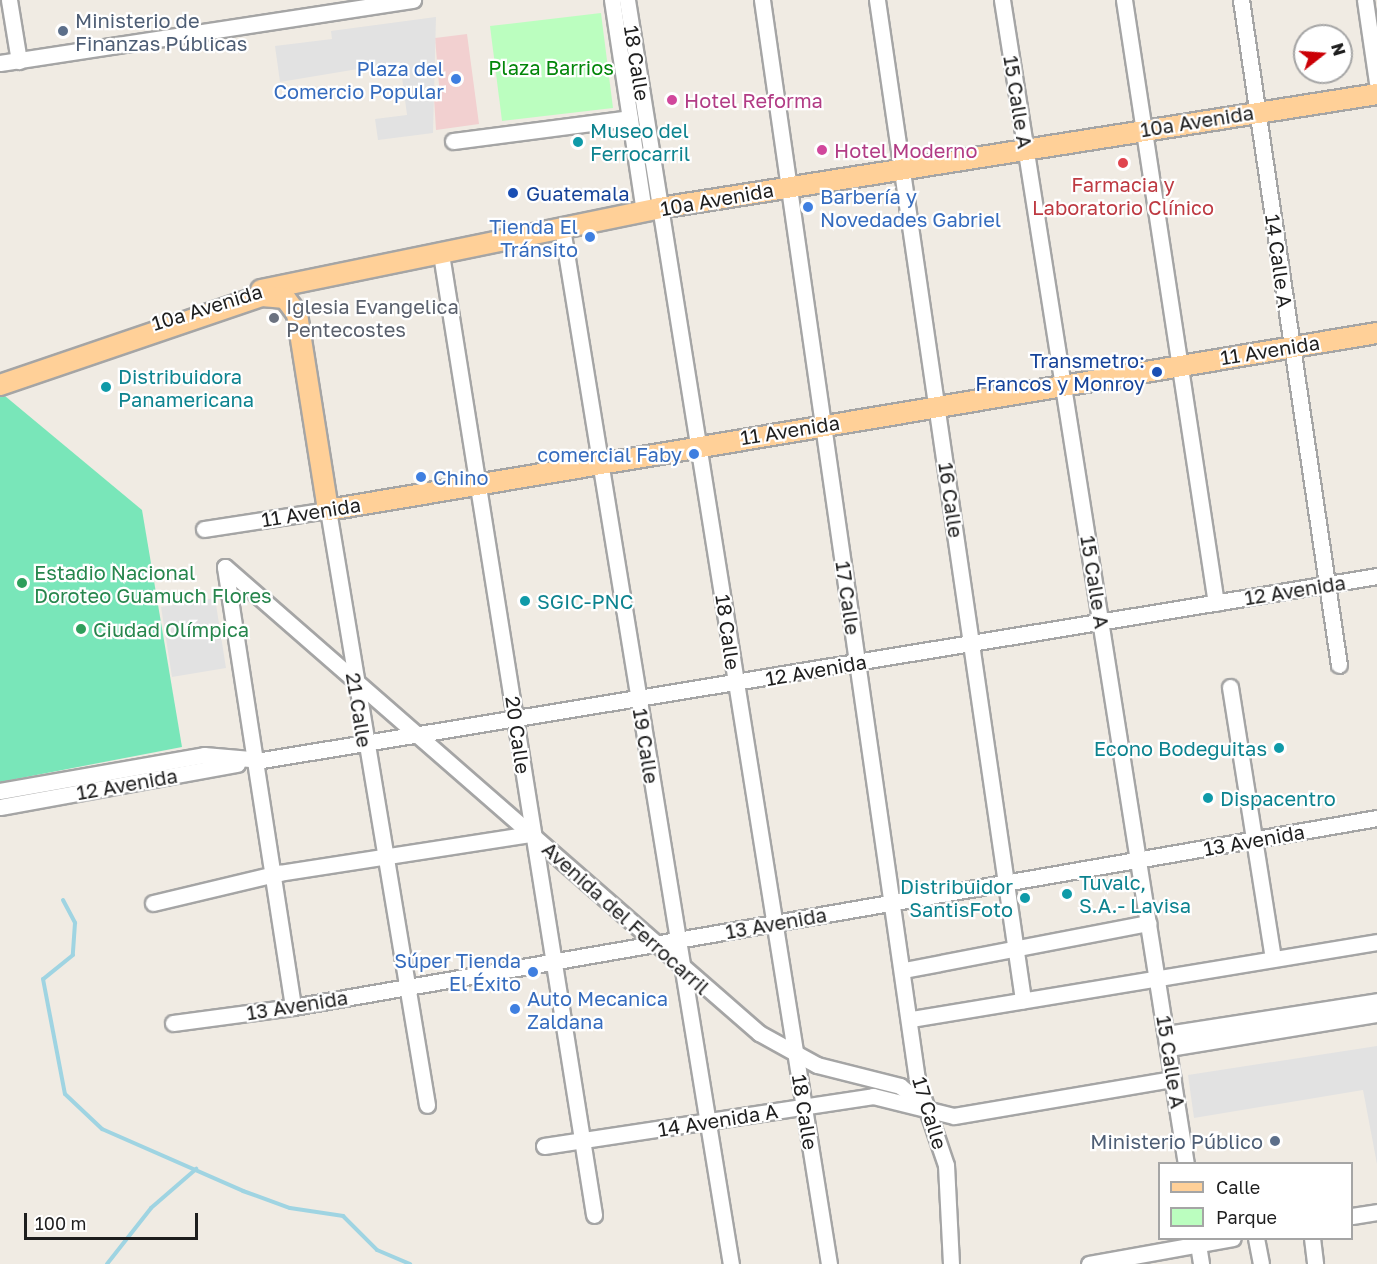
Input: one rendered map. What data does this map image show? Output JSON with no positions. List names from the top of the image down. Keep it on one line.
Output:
{"streets":{"main road":["10a Avenida","11 Avenida","21 Calle"],"street":["18 Calle","15 Calle A","14 Calle A","16 Calle","12 Avenida","17 Calle","20 Calle","19 Calle","13 Avenida","Avenida del Ferrocarril","14 Avenida A"]},"crossings":[["18 Calle","10a Avenida"],["18 Calle","11 Avenida"],["18 Calle","12 Avenida"],["18 Calle","13 Avenida"],["18 Calle","Avenida del Ferrocarril"],["18 Calle","14 Avenida A"],["15 Calle A","10a Avenida"],["15 Calle A","11 Avenida"],["15 Calle A","12 Avenida"],["15 Calle A","13 Avenida"],["15 Calle A","14 Avenida A"],["10a Avenida","14 Calle A"],["10a Avenida","16 Calle"],["10a Avenida","17 Calle"],["10a Avenida","21 Calle"],["10a Avenida","20 Calle"],["10a Avenida","19 Calle"],["14 Calle A","11 Avenida"],["14 Calle A","12 Avenida"],["11 Avenida","16 Calle"],["11 Avenida","17 Calle"],["11 Avenida","21 Calle"],["11 Avenida","20 Calle"],["11 Avenida","19 Calle"],["16 Calle","12 Avenida"],["16 Calle","13 Avenida"],["12 Avenida","17 Calle"],["12 Avenida","21 Calle"],["12 Avenida","20 Calle"],["12 Avenida","19 Calle"],["12 Avenida","Avenida del Ferrocarril"],["17 Calle","13 Avenida"],["17 Calle","Avenida del Ferrocarril"],["17 Calle","14 Avenida A"],["21 Calle","13 Avenida"],["21 Calle","Avenida del Ferrocarril"],["20 Calle","13 Avenida"],["20 Calle","Avenida del Ferrocarril"],["20 Calle","14 Avenida A"],["19 Calle","13 Avenida"],["19 Calle","Avenida del Ferrocarril"],["19 Calle","14 Avenida A"],["13 Avenida","Avenida del Ferrocarril"],["Avenida del Ferrocarril","14 Avenida A"]],"parks":["Plaza Barrios"],"places":["Ministerio de Finanzas Públicas","Plaza del Comercio Popular","Hotel Reforma","Museo del Ferrocarril","Hotel Moderno","Farmacia y Laboratorio Clínico","Guatemala","Barbería y Novedades Gabriel","Tienda El Tránsito","Iglesia Evangelica Pentecostes","Transmetro: Francos y Monroy","Distribuidora Panamericana","comercial Faby","Chino","Estadio Nacional Doroteo Guamuch Flores","SGIC-PNC","Ciudad Olímpica","Econo Bodeguitas","Dispacentro","Tuvalc, S.A.- Lavisa","Distribuidor SantisFoto","Súper Tienda El Éxito","Auto Mecanica Zaldana","Ministerio Público"],"legend":["Calle","Parque"],"scale_bar":"100 m","north":"right"}
